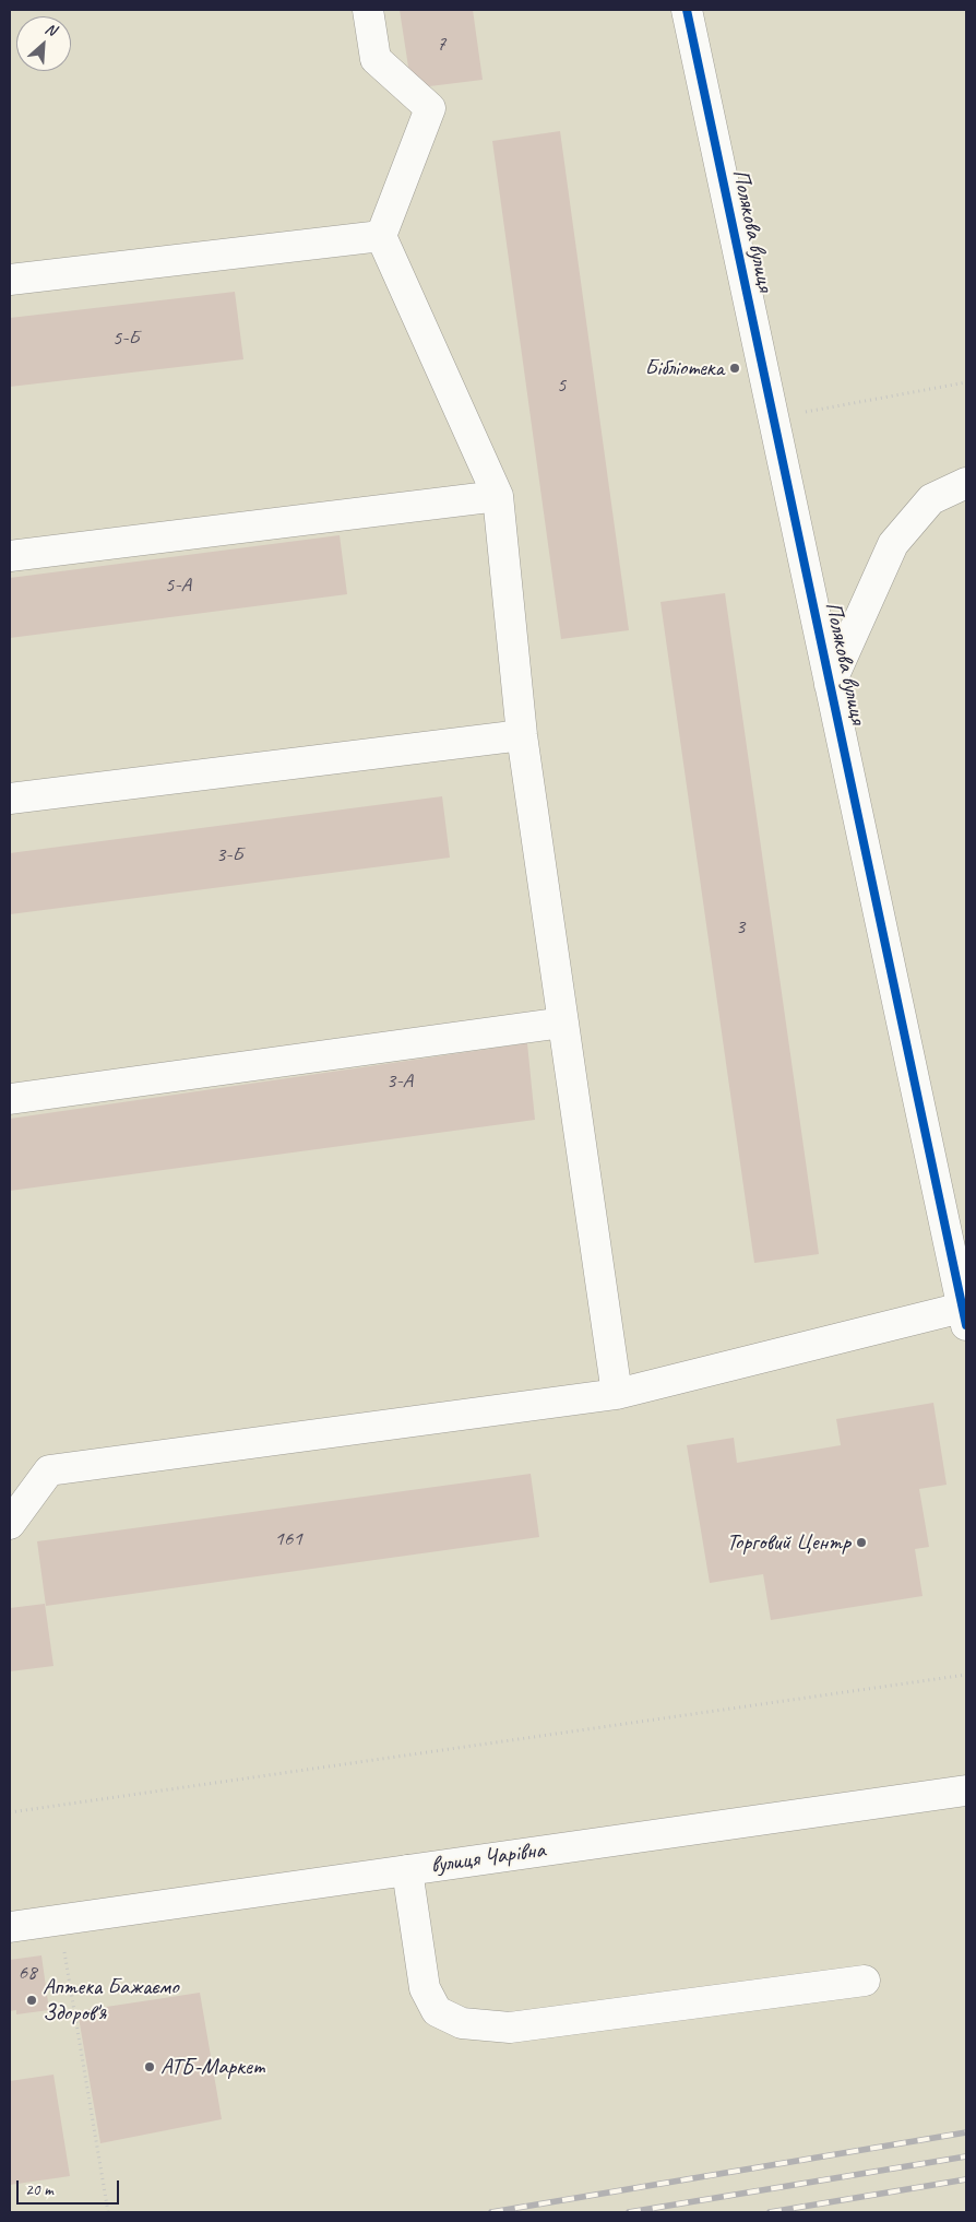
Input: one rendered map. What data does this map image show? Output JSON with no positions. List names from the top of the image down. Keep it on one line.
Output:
{"streets":{"street":["Полякова вулиця","вулиця Чарівна"]},"places":["Бібліотека","Торговий Центр","Аптека Бажаємо Здоров'я","АТБ-Маркет"],"house_numbers":["7","5-Б","5","5-А","3-Б","3","3-А","161","68"],"scale_bar":"20 m","north":"top right"}
